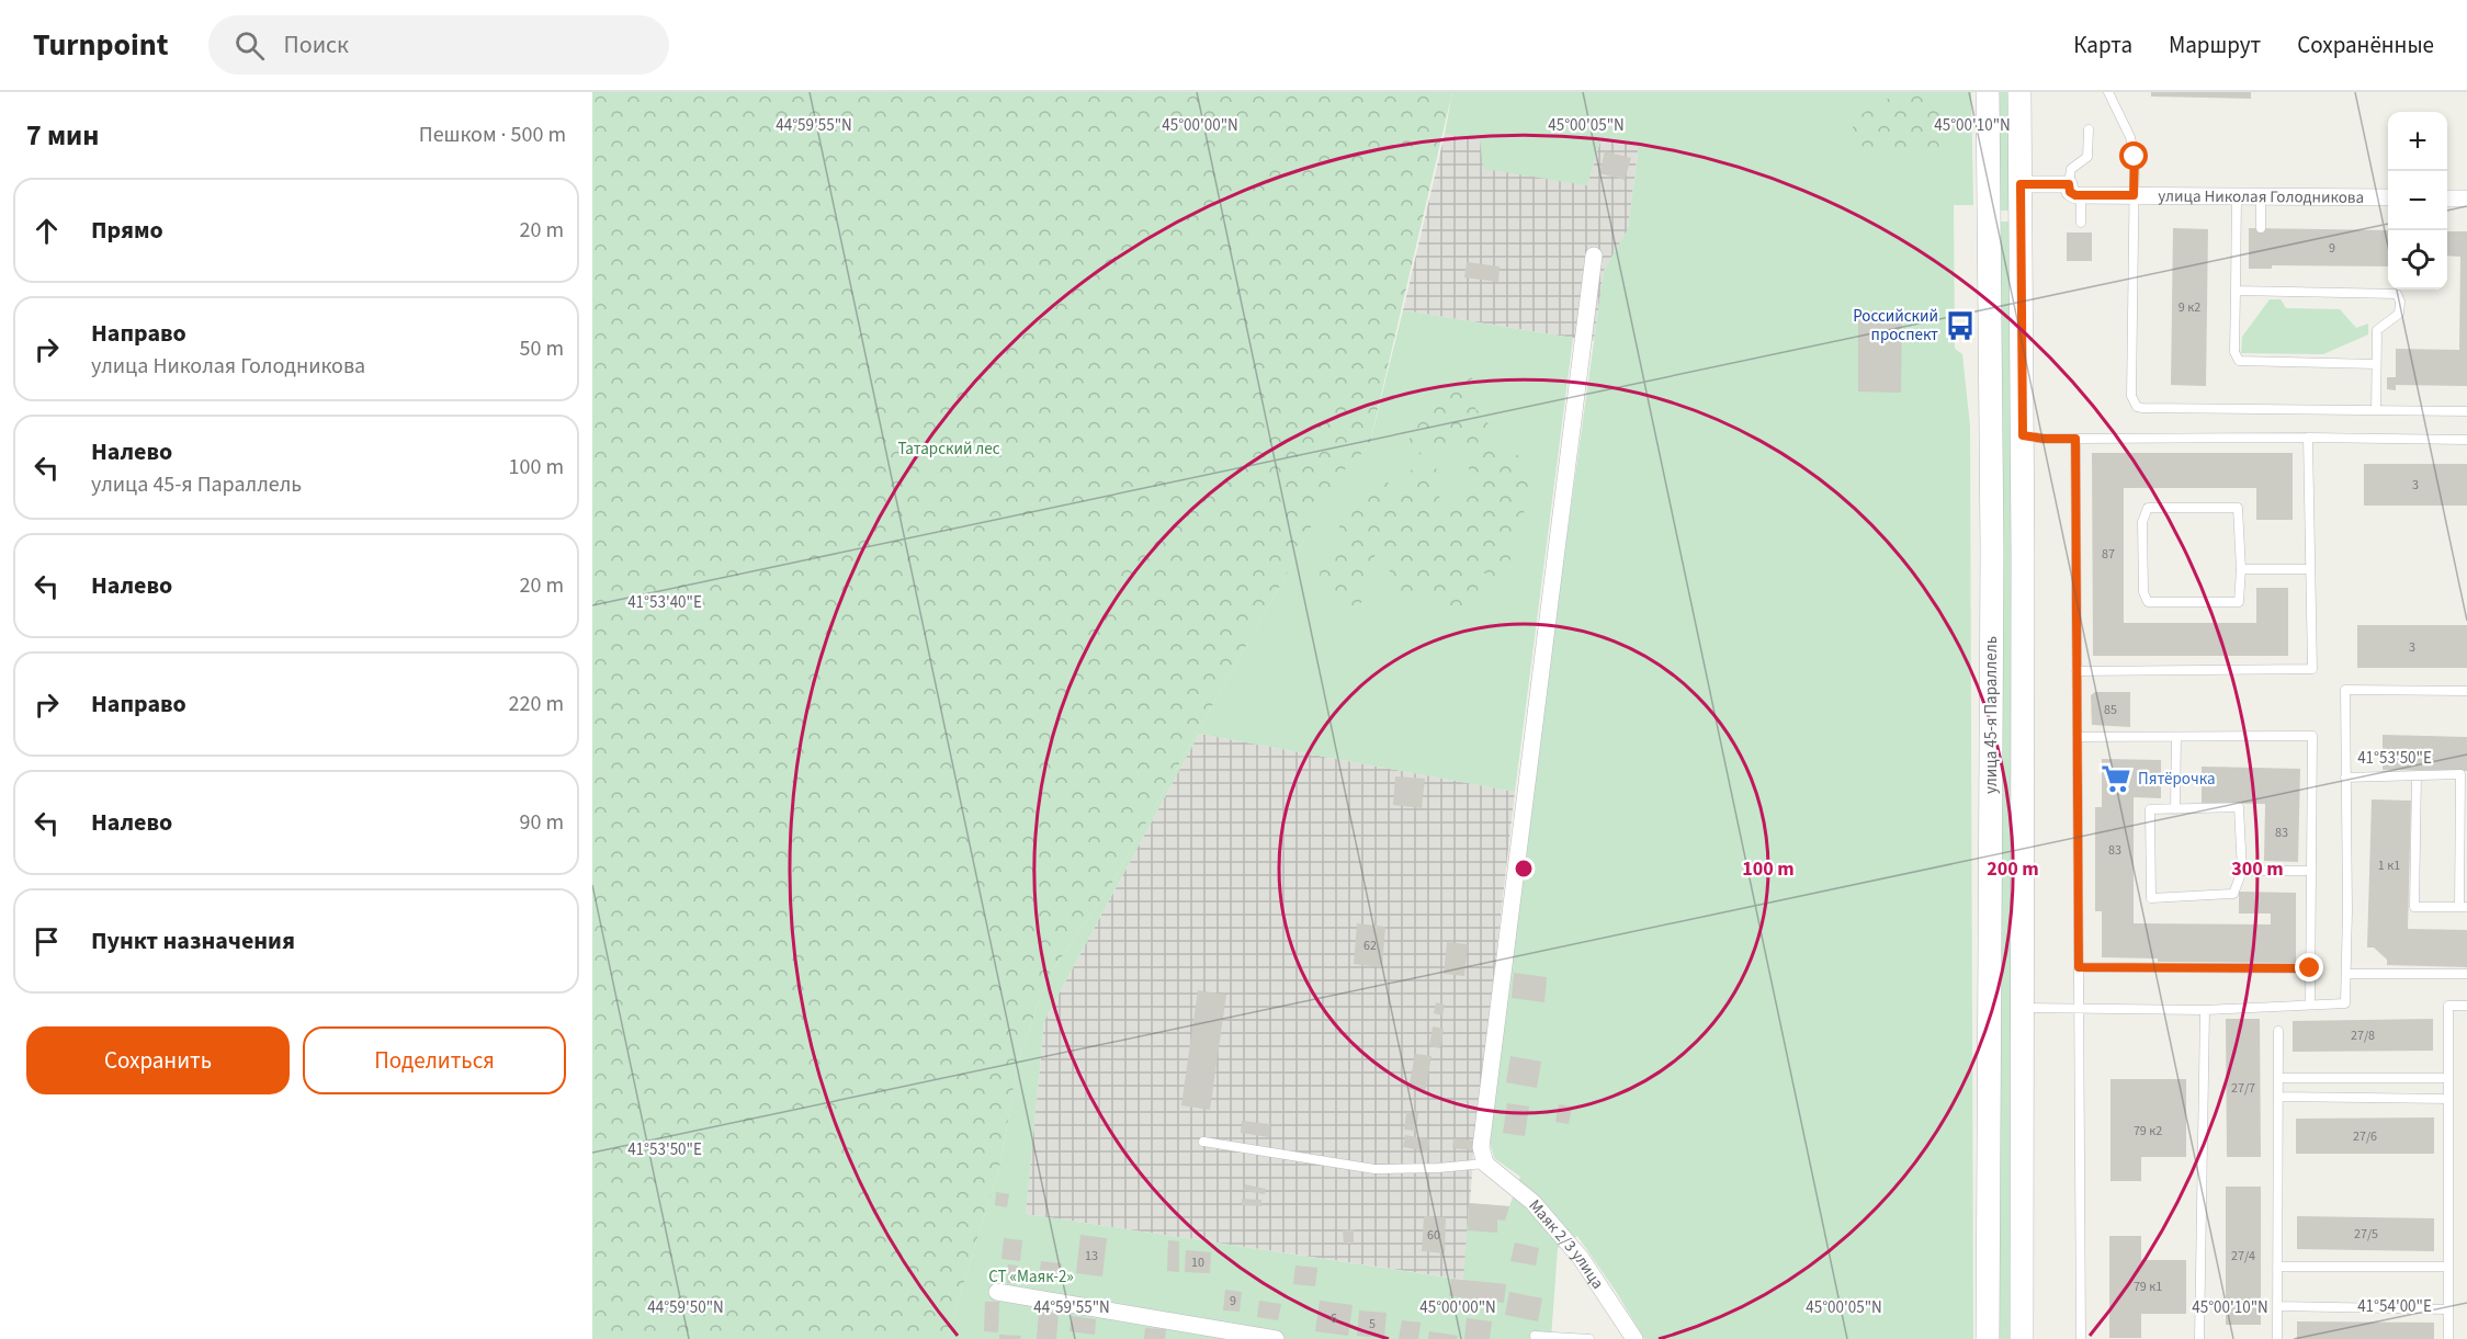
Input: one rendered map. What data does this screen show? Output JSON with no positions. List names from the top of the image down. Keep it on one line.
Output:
{"streets":{"main road":["улица 45-я Параллель"],"street":["улица Николая Голодникова","Маяк 2/3 улица"]},"crossings":[["улица Николая Голодникова","улица 45-я Параллель"]],"parks":["Татарский лес","СТ «Маяк-2»"],"places":{"bus stop":["Российский проспект"],"supermarket":["Пятёрочка"]},"house_numbers":["9","9 к2","3","87","3","85","83","83","1 к1","62","27/8","27/7","79 к2","27/6","27/5","60","13","27/4","10","79 к1","9","6","5"],"page":{"header":"Turnpoint","search":"Поиск","nav":["Карта","Маршрут","Сохранённые"],"heading":["7 мин","Пешком · 500 m"],"map_buttons":["+","−"],"list":[["Прямо","20 m"],["Направо","улица Николая Голодникова","50 m"],["Налево","улица 45-я Параллель","100 m"],["Налево","20 m"],["Направо","220 m"],["Налево","90 m"],"Пункт назначения"],"buttons":["Сохранить","Поделиться"]},"coordinates":["44°59'55\"N","45°00'00\"N","45°00'05\"N","45°00'10\"N","41°53'40\"E","41°53'50\"E","41°54'00\"E","44°59'50\"N"],"rings":["100 m","200 m","300 m"]}
